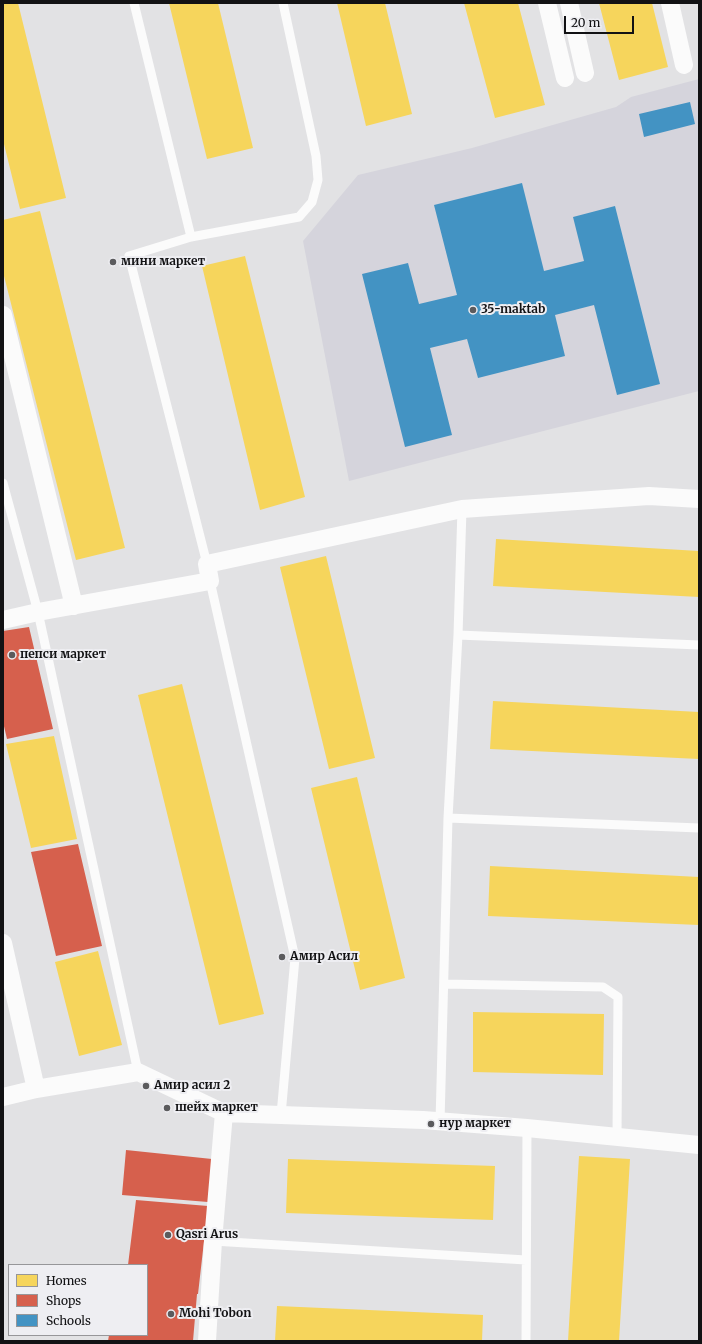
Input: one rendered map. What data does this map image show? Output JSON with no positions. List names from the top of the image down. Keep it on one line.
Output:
{"places":["мини маркет","35-maktab","пепси маркет","Амир Асил","Амир асил 2","шейх маркет","нур маркет","Qasri Arus","Mohi Tobon"],"legend":["Homes","Shops","Schools"],"scale_bar":"20 m"}
